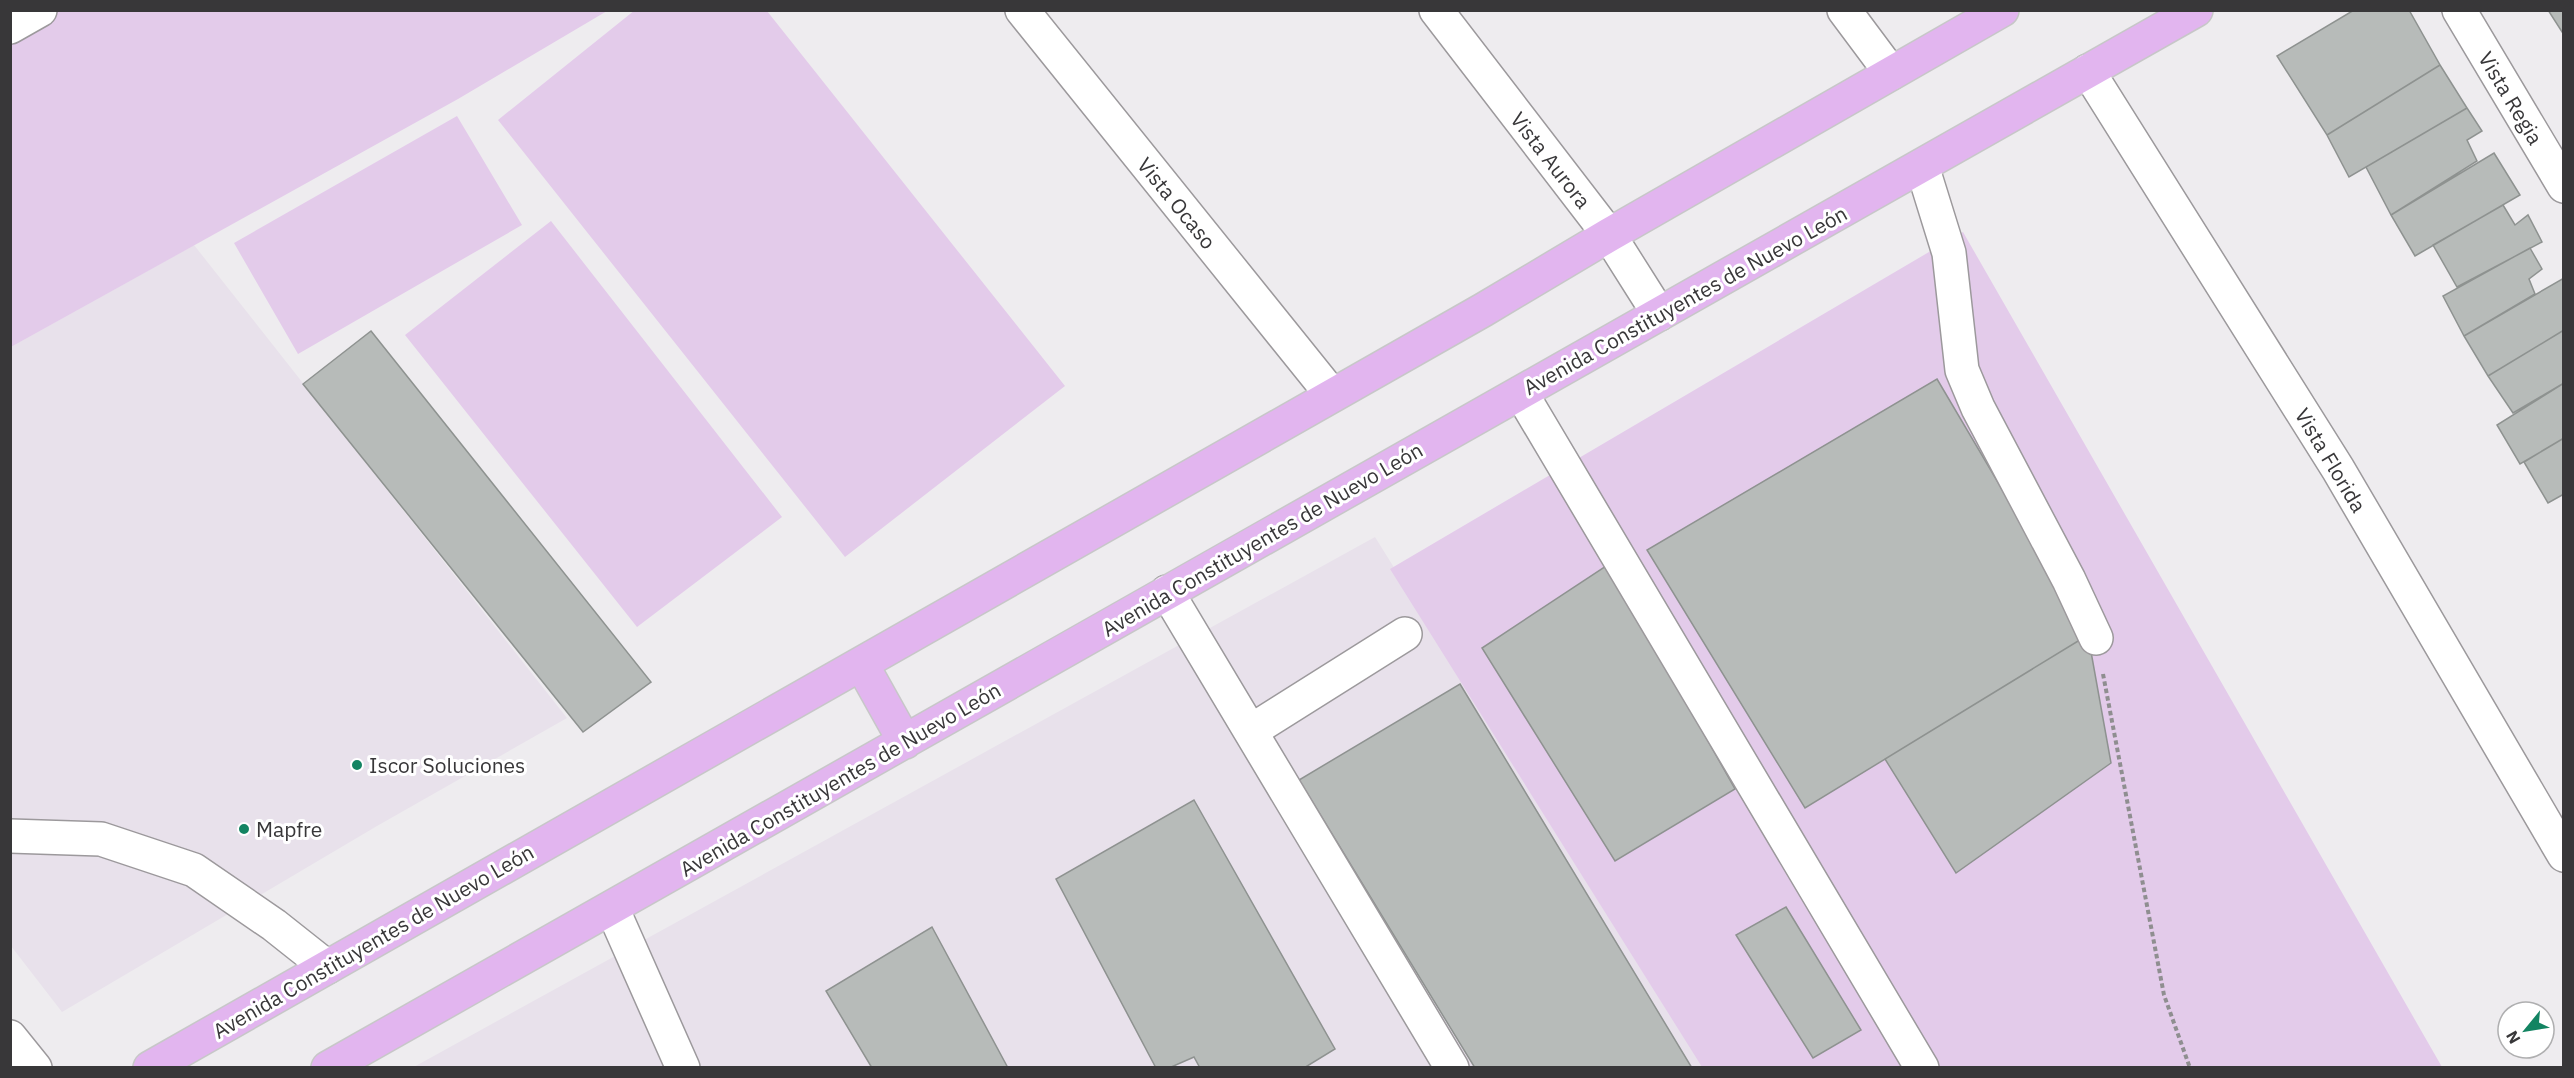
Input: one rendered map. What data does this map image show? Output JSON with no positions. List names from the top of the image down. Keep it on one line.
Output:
{"streets":{"main road":["Avenida Constituyentes de Nuevo León"],"street":["Vista Regia","Vista Aurora","Vista Ocaso","Vista Florida"]},"crossings":[["Vista Aurora","Avenida Constituyentes de Nuevo León"],["Vista Ocaso","Avenida Constituyentes de Nuevo León"],["Avenida Constituyentes de Nuevo León","Vista Florida"]],"places":["Iscor Soluciones","Mapfre"],"north":"bottom left"}
